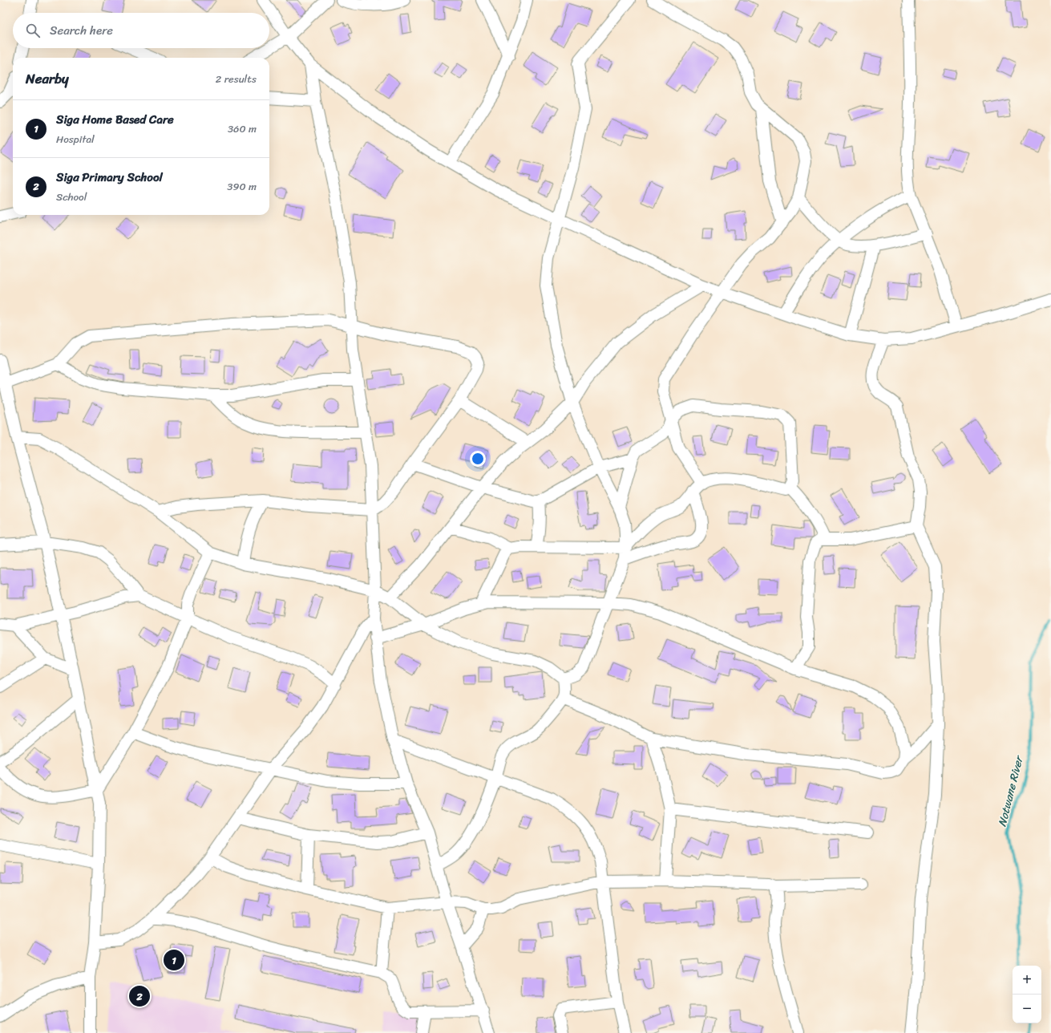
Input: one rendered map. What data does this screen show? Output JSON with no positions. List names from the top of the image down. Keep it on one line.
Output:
{"water":["Notwane River"],"page":{"search":"Search here","heading":["Nearby","2 results"],"list":[{"mark":"1","name":"Siga Home Based Care","note":"Hospital","value":"360 m"},{"mark":"2","name":"Siga Primary School","note":"School","value":"390 m"}],"pins":["1","2"],"map_buttons":["+","−"]}}
